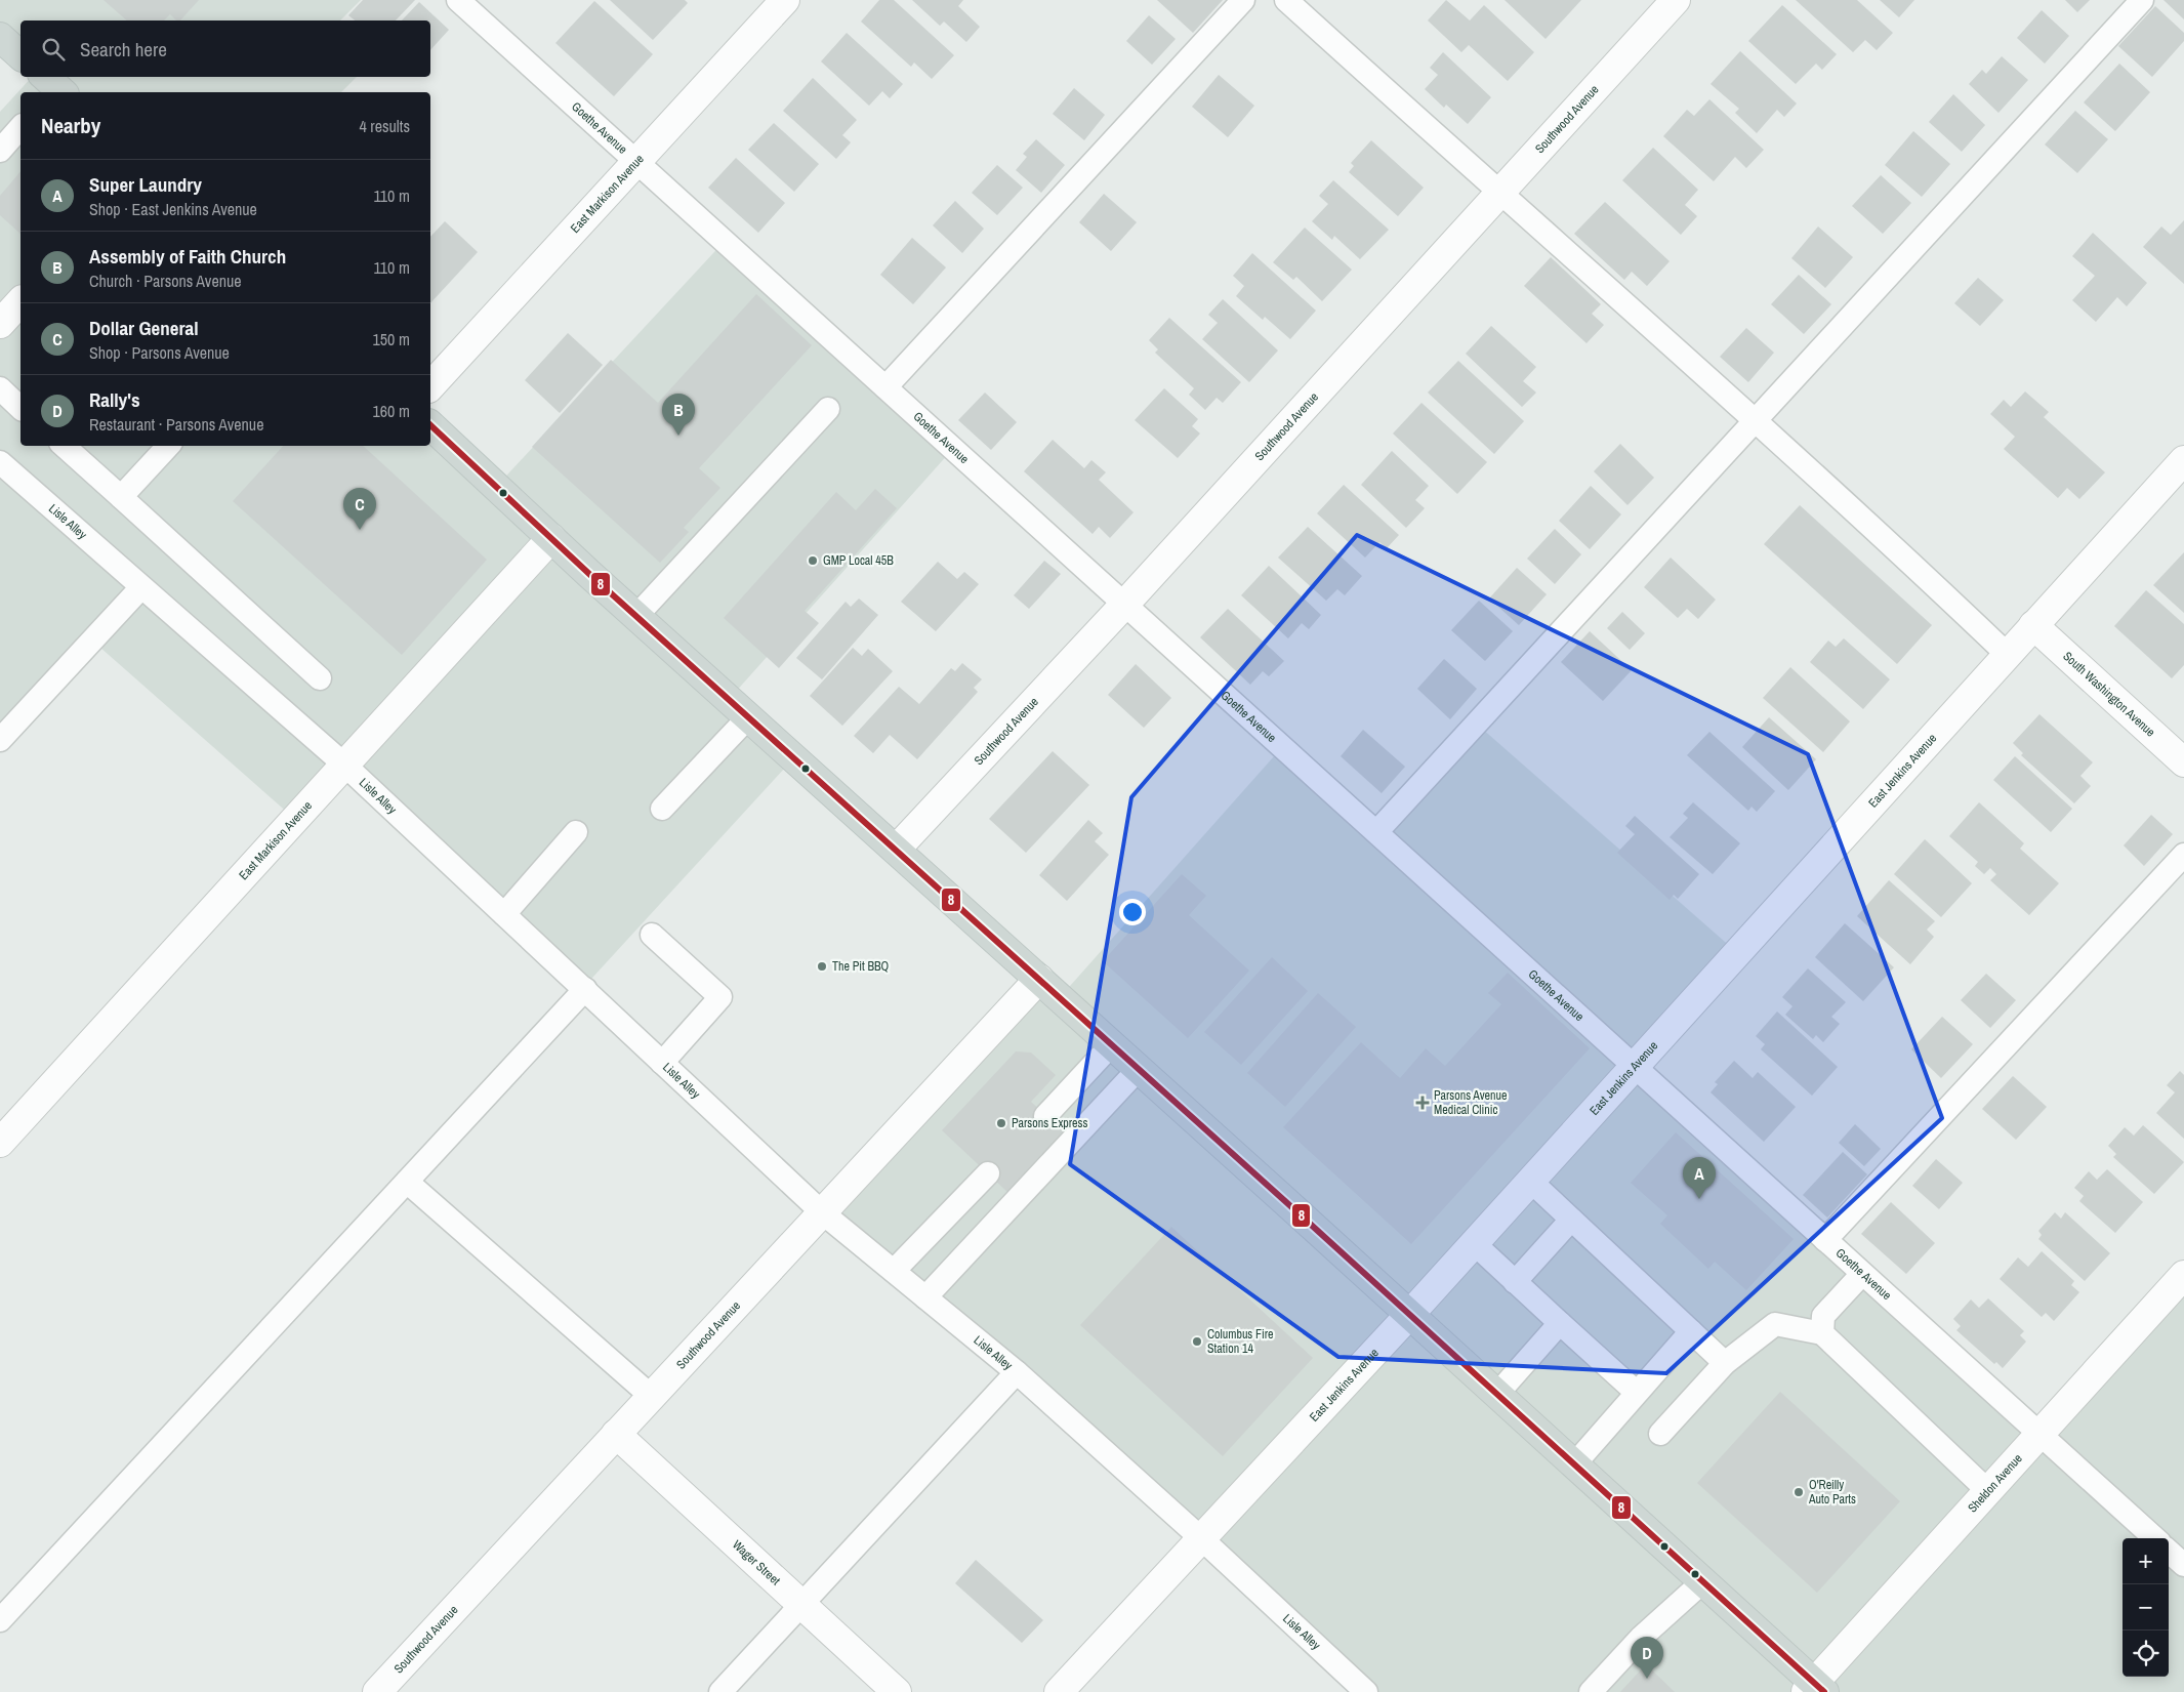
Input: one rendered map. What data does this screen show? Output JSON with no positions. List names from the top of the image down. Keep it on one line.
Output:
{"streets":{"street":["Southwood Avenue","East Markison Avenue","South Washington Avenue","East Jenkins Avenue","Sheldon Avenue","Wager Street"],"lane":["Goethe Avenue","Lisle Alley"]},"crossings":[["Southwood Avenue","Goethe Avenue"],["Southwood Avenue","Lisle Alley"],["Southwood Avenue","Wager Street"],["Goethe Avenue","East Markison Avenue"],["Goethe Avenue","East Jenkins Avenue"],["Goethe Avenue","Sheldon Avenue"],["East Markison Avenue","Lisle Alley"],["Lisle Alley","East Jenkins Avenue"],["South Washington Avenue","East Jenkins Avenue"]],"places":{"other":["GMP Local 45B","The Pit BBQ","Parsons Express","Columbus Fire Station 14","O'Reilly Auto Parts"],"health":["Parsons Avenue Medical Clinic"]},"lines":["transit line 8"],"page":{"search":"Search here","heading":["Nearby","4 results"],"list":[{"mark":"A","name":"Super Laundry","note":"Shop · East Jenkins Avenue","value":"110 m"},{"mark":"B","name":"Assembly of Faith Church","note":"Church · Parsons Avenue","value":"110 m"},{"mark":"C","name":"Dollar General","note":"Shop · Parsons Avenue","value":"150 m"},{"mark":"D","name":"Rally's","note":"Restaurant · Parsons Avenue","value":"160 m"}],"pins":["B","C","A","D"],"map_buttons":["+","−"]}}
